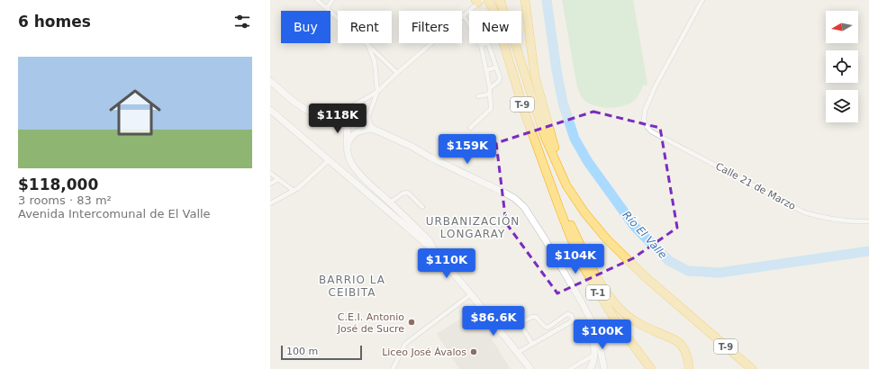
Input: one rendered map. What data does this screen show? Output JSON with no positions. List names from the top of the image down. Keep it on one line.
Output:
{"streets":{"highway":["T-9","T-1"],"street":["Calle 21 de Marzo"]},"crossings":[["T-9","T-1"]],"districts":["URBANIZACIÓN LONGARAY","BARRIO LA CEIBITA"],"water":["Río El Valle"],"places":["C.E.I. Antonio José de Sucre","Liceo José Ávalos"],"scale_bar":"100 m","north":"left","page":{"heading":"6 homes","chip":["Buy","Rent","Filters","New"],"list":[{"name":"$118,000","note":"3 rooms · 83 m² · Avenida Intercomunal de El Valle"}],"price":["$118K","$159K","$104K","$110K","$86.6K","$100K"],"scale":"100 m"}}
